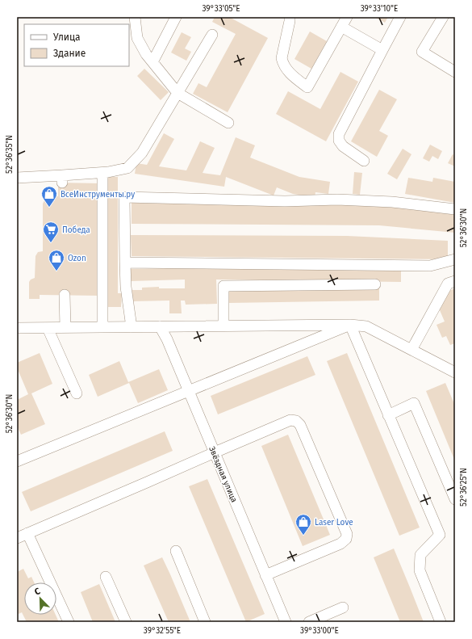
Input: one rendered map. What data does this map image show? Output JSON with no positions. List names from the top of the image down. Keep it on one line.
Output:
{"streets":{"street":["Звёздная улица"]},"places":{"shop":["ВсеИнструменты.ру","Ozon","Laser Love"],"supermarket":["Победа"]},"legend":["Улица","Здание"],"north":"top left","coordinates":["39°33'05\"E","39°33'10\"E","52°36'35\"N","52°36'30\"N","52°36'25\"N","39°32'55\"E","39°33'00\"E"]}
